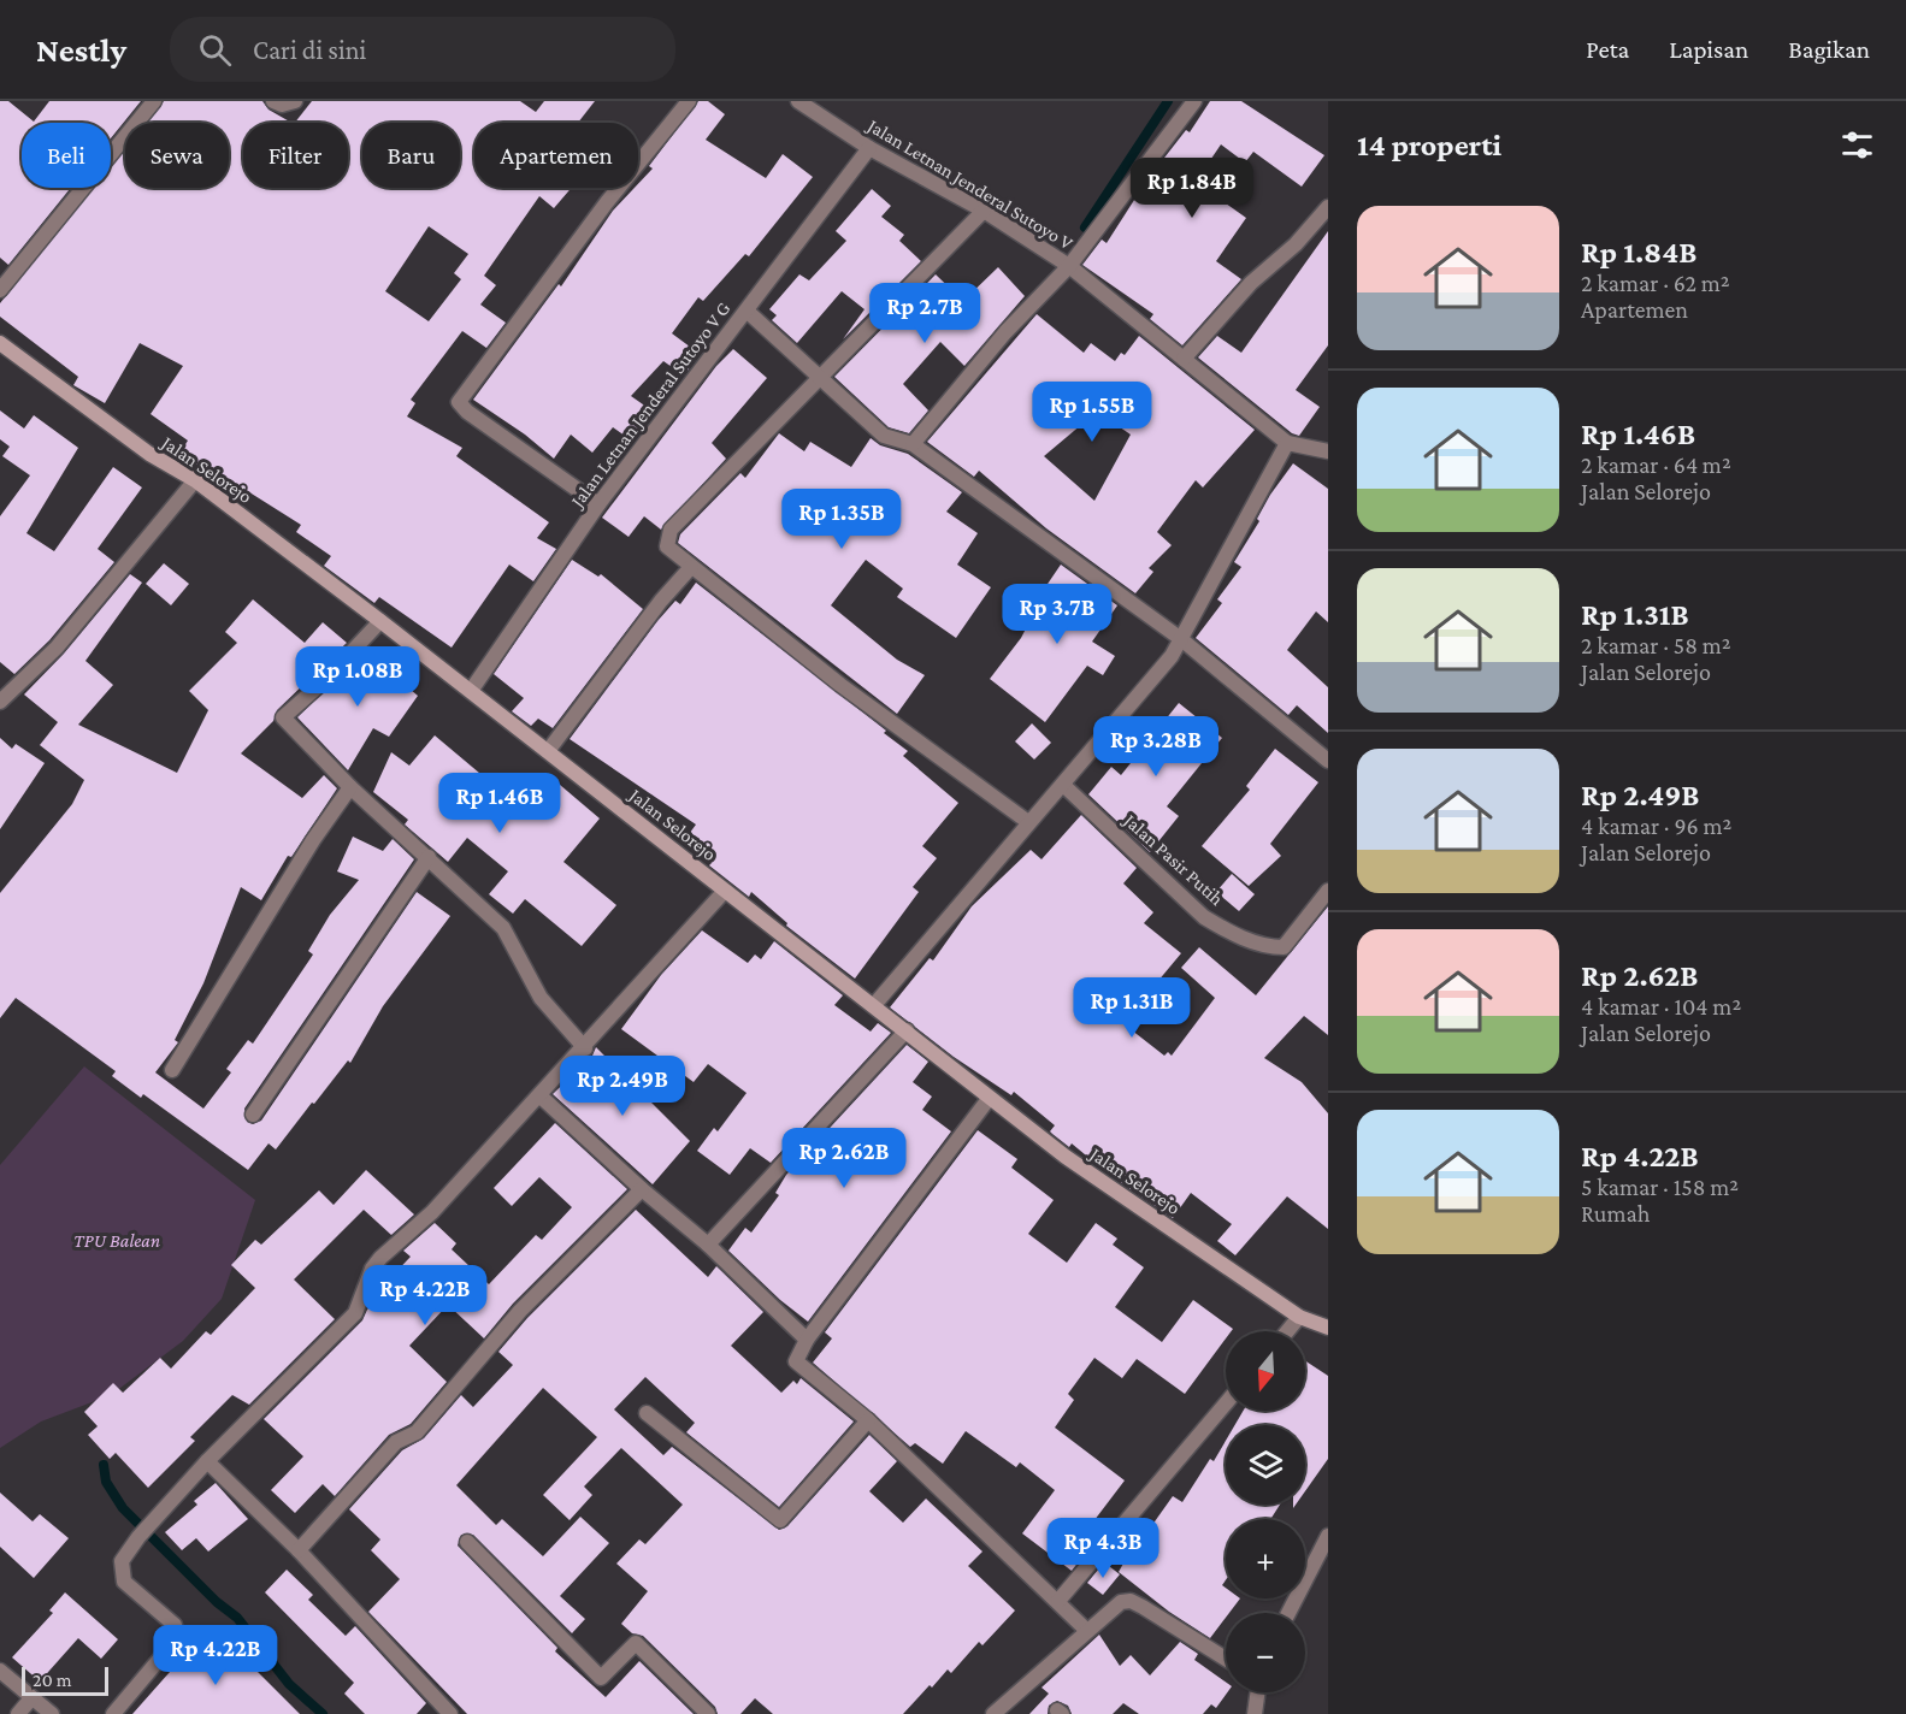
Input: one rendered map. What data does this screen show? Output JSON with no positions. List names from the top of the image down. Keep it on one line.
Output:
{"streets":{"street":["Jalan Letnan Jenderal Sutoyo V","Jalan Letnan Jenderal Sutoyo V G","Jalan Selorejo","Jalan Pasir Putih"]},"crossings":[["Jalan Letnan Jenderal Sutoyo V","Jalan Letnan Jenderal Sutoyo V G"],["Jalan Letnan Jenderal Sutoyo V G","Jalan Selorejo"]],"parks":["TPU Balean"],"scale_bar":"20 m","north":"bottom","page":{"header":"Nestly","search":"Cari di sini","nav":["Peta","Lapisan","Bagikan"],"heading":"14 properti","chip":["Beli","Sewa","Filter","Baru","Apartemen"],"price":["Rp 1.84B","Rp 2.7B","Rp 1.55B","Rp 1.35B","Rp 3.7B","Rp 1.08B","Rp 3.28B","Rp 1.46B","Rp 1.31B","Rp 2.49B","Rp 2.62B","Rp 4.22B","Rp 4.3B","Rp 4.22B"],"list":[{"name":"Rp 1.84B","note":"2 kamar · 62 m² · Apartemen"},{"name":"Rp 1.46B","note":"2 kamar · 64 m² · Jalan Selorejo"},{"name":"Rp 1.31B","note":"2 kamar · 58 m² · Jalan Selorejo"},{"name":"Rp 2.49B","note":"4 kamar · 96 m² · Jalan Selorejo"},{"name":"Rp 2.62B","note":"4 kamar · 104 m² · Jalan Selorejo"},{"name":"Rp 4.22B","note":"5 kamar · 158 m² · Rumah"}],"map_buttons":["+","−"],"scale":"20 m"}}
